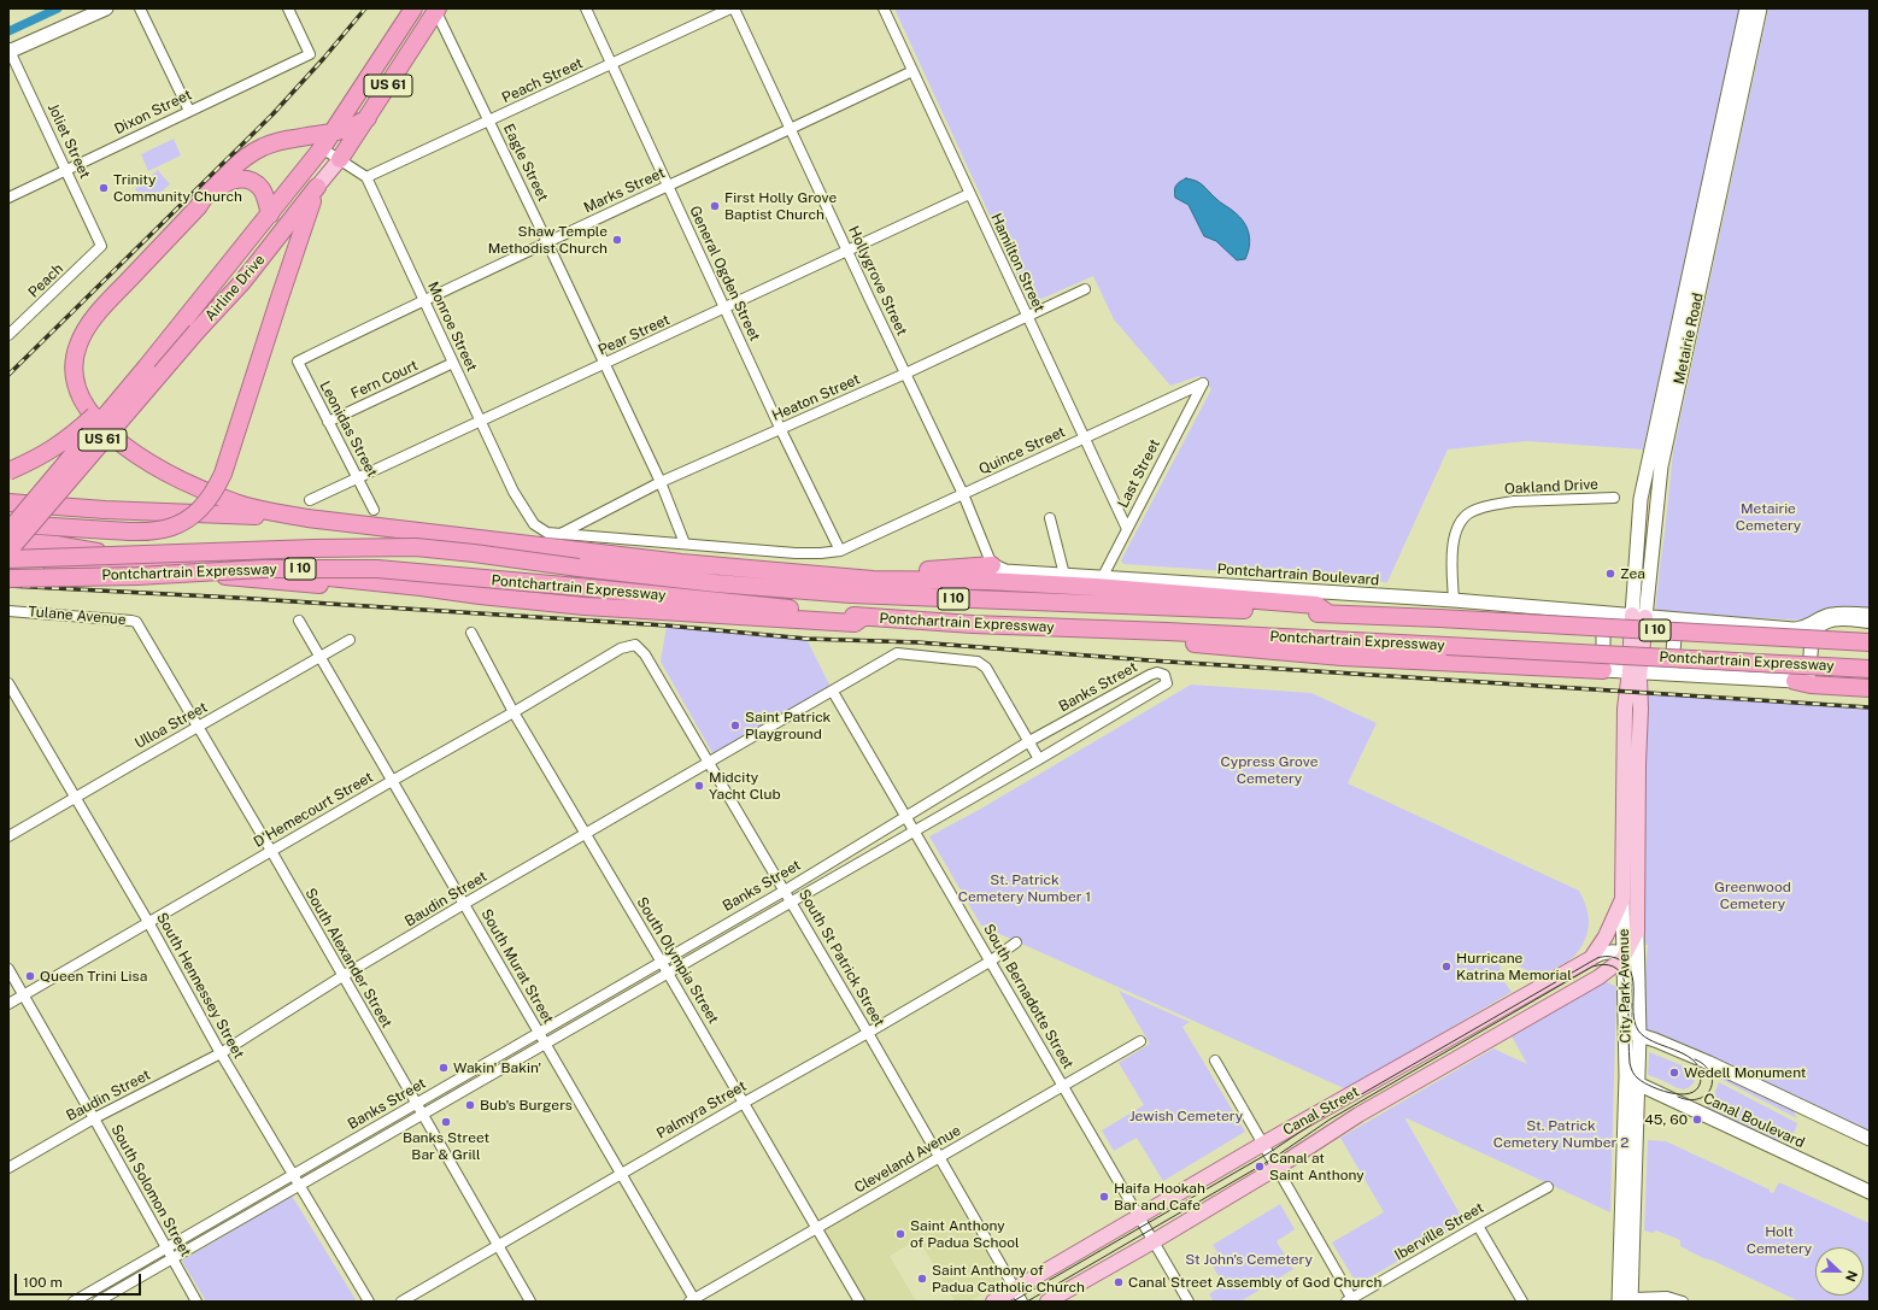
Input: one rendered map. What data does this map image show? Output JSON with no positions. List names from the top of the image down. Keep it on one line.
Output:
{"streets":{"highway":["US 61","Airline Drive","I 10","Pontchartrain Expressway"],"main road":["Metairie Road","Pontchartrain Boulevard","City Park Avenue","Canal Street","Canal Boulevard"],"street":["Peach Street","Dixon Street","Joliet Street","Eagle Street","Marks Street","Hamilton Street","General Ogden Street","Peach","Hollygrove Street","Monroe Street","Pear Street","Fern Court","Heaton Street","Leonidas Street","Quince Street","Last Street","Oakland Drive","Tulane Avenue","Banks Street","Ulloa Street","D'Hemecourt Street","Baudin Street","South Alexander Street","South St Patrick Street","South Olympia Street","South Murat Street","South Hennessey Street","South Bernadotte Street","Palmyra Street","Cleveland Avenue","South Solomon Street","Iberville Street"]},"crossings":[["Peach Street","Eagle Street"],["Peach Street","General Ogden Street"],["Peach Street","Monroe Street"],["Dixon Street","Joliet Street"],["Joliet Street","Peach"],["Eagle Street","Marks Street"],["Eagle Street","Airline Drive"],["Eagle Street","Pear Street"],["Eagle Street","Heaton Street"],["Eagle Street","Quince Street"],["Marks Street","Hamilton Street"],["Marks Street","General Ogden Street"],["Marks Street","Hollygrove Street"],["Marks Street","Monroe Street"],["Marks Street","Leonidas Street"],["Hamilton Street","Pear Street"],["Hamilton Street","Heaton Street"],["Hamilton Street","Quince Street"],["Hamilton Street","Last Street"],["General Ogden Street","Pear Street"],["General Ogden Street","Heaton Street"],["General Ogden Street","Quince Street"],["Hollygrove Street","Pear Street"],["Hollygrove Street","Heaton Street"],["Hollygrove Street","Quince Street"],["Hollygrove Street","Pontchartrain Boulevard"],["Airline Drive","Pontchartrain Expressway"],["Monroe Street","Pear Street"],["Monroe Street","Fern Court"],["Monroe Street","Quince Street"],["Pear Street","Leonidas Street"],["Metairie Road","Pontchartrain Boulevard"],["Metairie Road","City Park Avenue"],["Fern Court","Leonidas Street"],["Heaton Street","Quince Street"],["Quince Street","Last Street"],["Last Street","Pontchartrain Boulevard"],["Oakland Drive","Pontchartrain Boulevard"],["Tulane Avenue","South Alexander Street"],["Banks Street","Baudin Street"],["Banks Street","South Alexander Street"],["Banks Street","South St Patrick Street"],["Banks Street","South Olympia Street"],["Banks Street","South Murat Street"],["Banks Street","South Hennessey Street"],["Banks Street","South Bernadotte Street"],["Banks Street","South Solomon Street"],["Ulloa Street","South Alexander Street"],["Ulloa Street","South Murat Street"],["Ulloa Street","South Hennessey Street"],["D'Hemecourt Street","South Alexander Street"],["D'Hemecourt Street","South St Patrick Street"],["D'Hemecourt Street","South Olympia Street"],["D'Hemecourt Street","South Murat Street"],["D'Hemecourt Street","South Hennessey Street"],["D'Hemecourt Street","South Solomon Street"],["Baudin Street","South Alexander Street"],["Baudin Street","South St Patrick Street"],["Baudin Street","South Olympia Street"],["Baudin Street","South Murat Street"],["Baudin Street","South Hennessey Street"],["Baudin Street","South Bernadotte Street"],["Baudin Street","South Solomon Street"],["South Alexander Street","Palmyra Street"],["South St Patrick Street","Palmyra Street"],["South St Patrick Street","Canal Street"],["South St Patrick Street","Cleveland Avenue"],["South Olympia Street","Palmyra Street"],["South Olympia Street","Cleveland Avenue"],["South Murat Street","Palmyra Street"],["South Murat Street","Cleveland Avenue"],["City Park Avenue","Canal Street"],["City Park Avenue","Canal Boulevard"],["South Bernadotte Street","Palmyra Street"],["South Bernadotte Street","Canal Street"],["South Bernadotte Street","Cleveland Avenue"]],"parks":["Metairie Cemetery","Cypress Grove Cemetery","St. Patrick Cemetery Number 1","Greenwood Cemetery","Jewish Cemetery","St. Patrick Cemetery Number 2","Holt Cemetery","St John's Cemetery"],"places":["Trinity Community Church","First Holly Grove Baptist Church","Shaw Temple Methodist Church","Zea","Saint Patrick Playground","Midcity Yacht Club","Hurricane Katrina Memorial","Queen Trini Lisa","Wakin' Bakin'","Wedell Monument","Bub's Burgers","45, 60","Banks Street Bar & Grill","Canal at Saint Anthony","Haifa Hookah Bar and Cafe","Saint Anthony of Padua School","Saint Anthony of Padua Catholic Church","Canal Street Assembly of God Church"],"scale_bar":"100 m","north":"right"}
